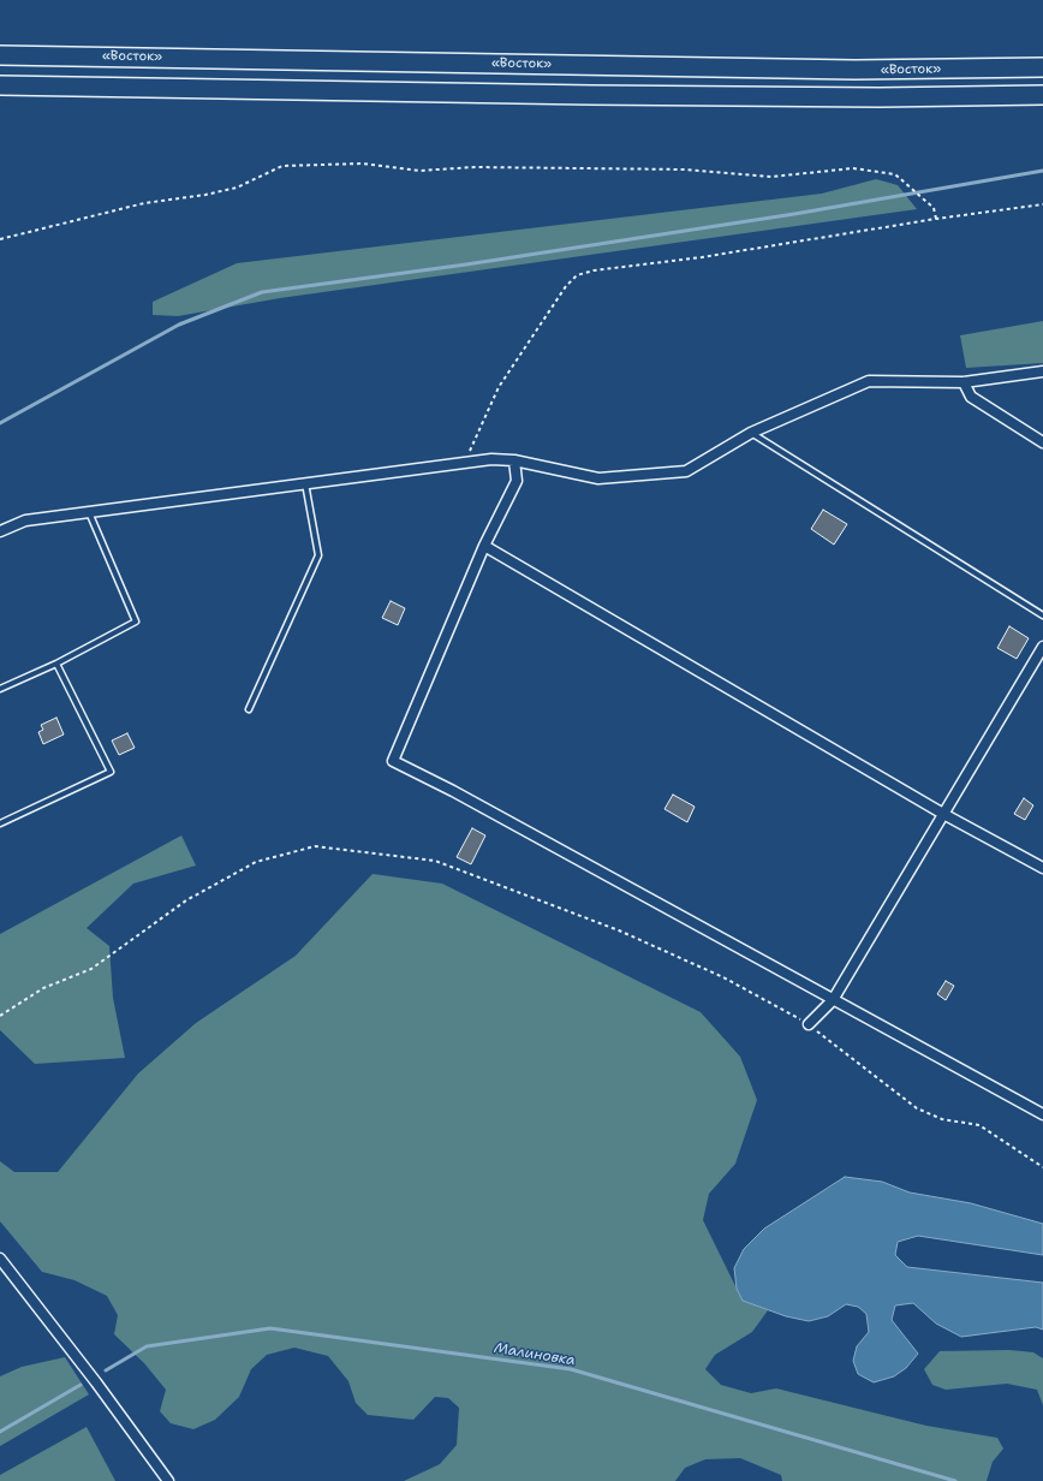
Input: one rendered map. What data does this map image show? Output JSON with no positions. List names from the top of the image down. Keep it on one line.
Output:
{"streets":{"highway":["«Восток»"]},"water":["Малиновка"]}
